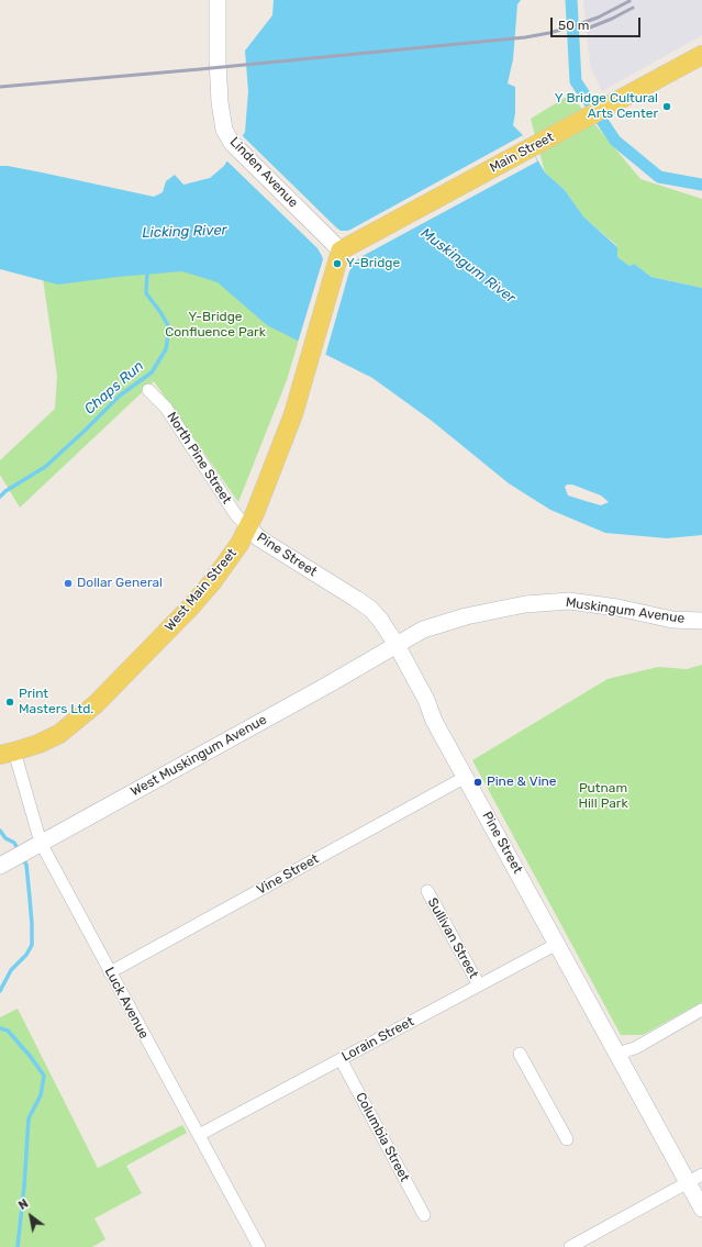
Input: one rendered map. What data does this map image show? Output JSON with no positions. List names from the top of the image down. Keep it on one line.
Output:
{"streets":{"main road":["Main Street","Linden Avenue","Pine Street","West Main Street","Muskingum Avenue","West Muskingum Avenue"],"street":["North Pine Street","Vine Street","Sullivan Street","Luck Avenue","Lorain Street","Columbia Street"]},"crossings":[["Main Street","Linden Avenue"],["Main Street","West Main Street"],["Linden Avenue","West Main Street"],["North Pine Street","Pine Street"],["North Pine Street","West Main Street"],["Pine Street","West Main Street"],["Pine Street","Muskingum Avenue"],["Pine Street","West Muskingum Avenue"],["Pine Street","Vine Street"],["Pine Street","Lorain Street"],["West Main Street","Luck Avenue"],["Muskingum Avenue","West Muskingum Avenue"],["West Muskingum Avenue","Luck Avenue"],["Vine Street","Luck Avenue"],["Sullivan Street","Lorain Street"],["Luck Avenue","Lorain Street"],["Lorain Street","Columbia Street"]],"water":["Licking River","Muskingum River","Chaps Run"],"parks":["Y-Bridge Confluence Park","Putnam Hill Park"],"places":["Y Bridge Cultural Arts Center","Y-Bridge","Dollar General","Print Masters Ltd.","Pine & Vine"],"scale_bar":"50 m","north":"top left"}
